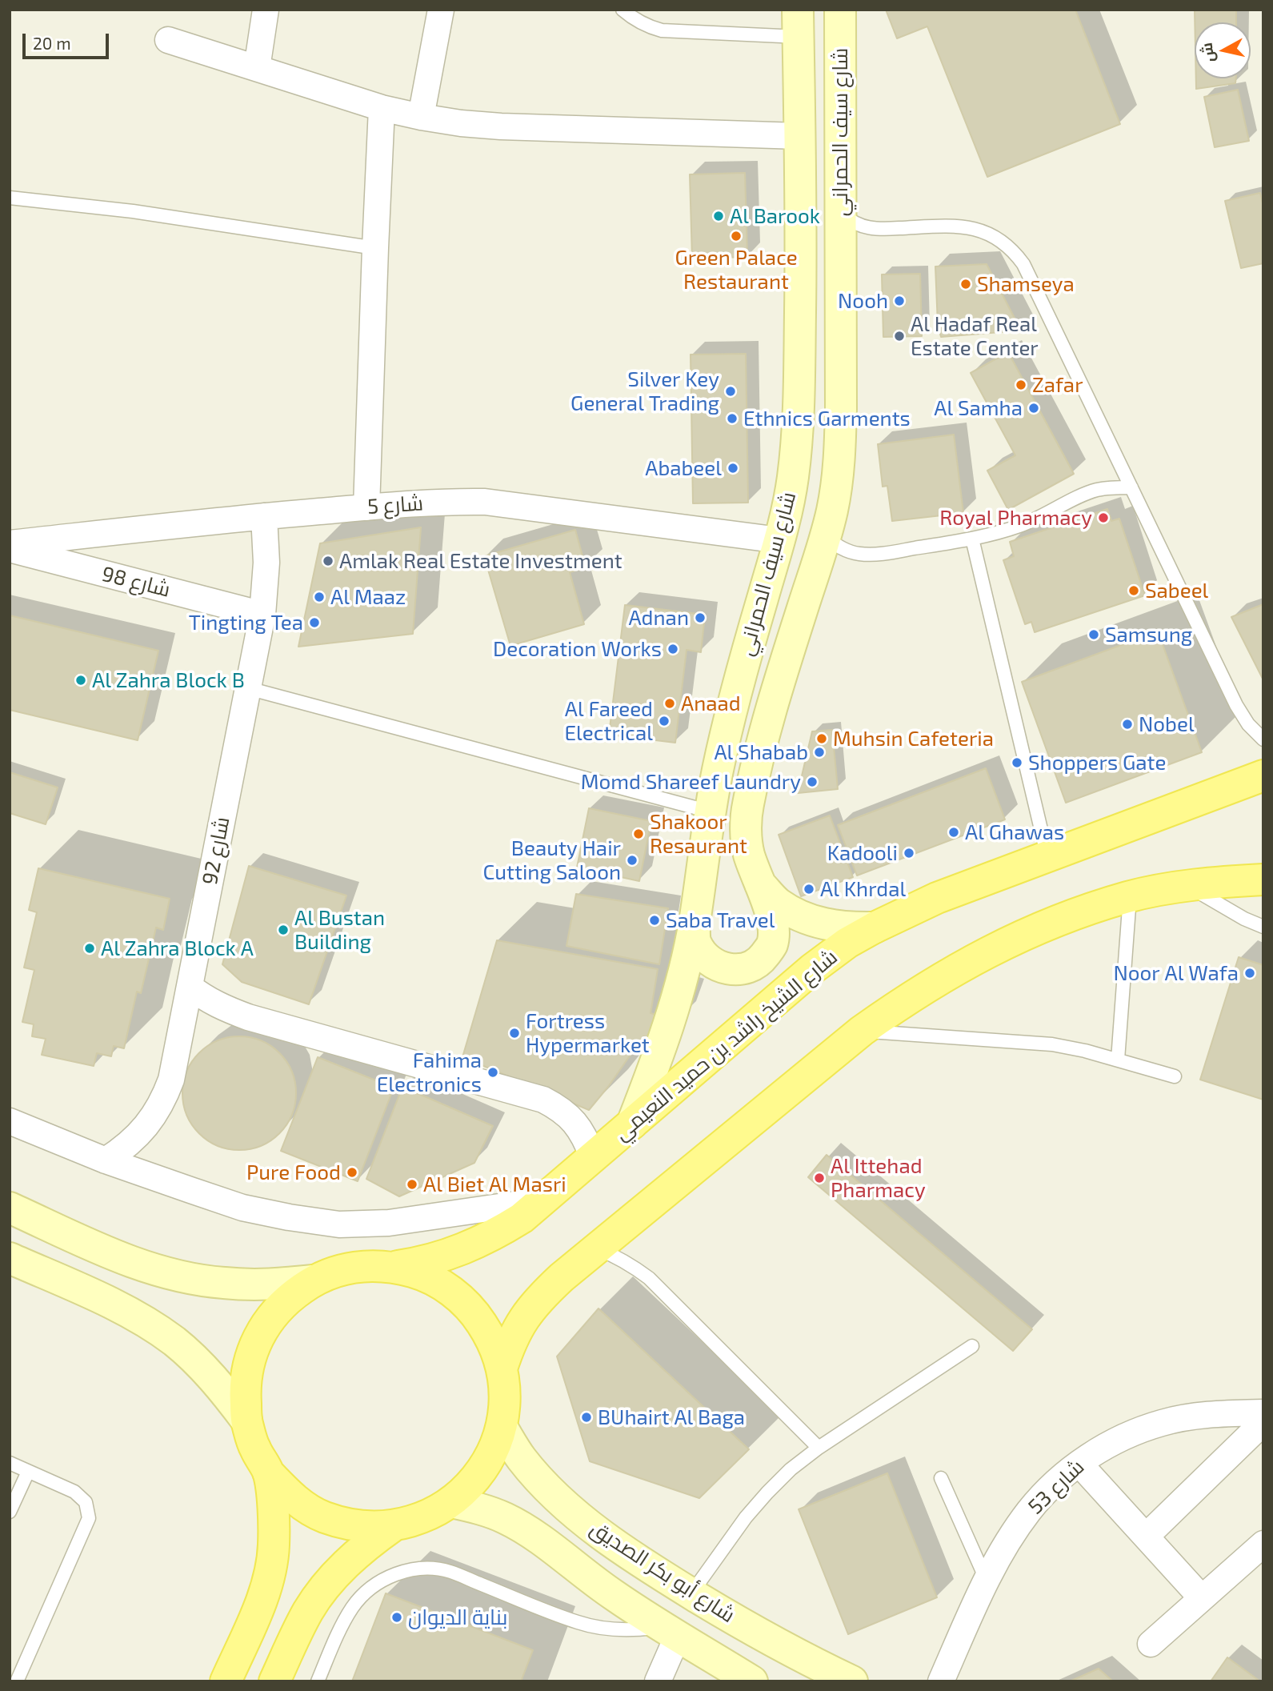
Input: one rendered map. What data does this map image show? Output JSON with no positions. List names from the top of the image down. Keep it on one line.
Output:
{"streets":{"main road":["شارع الشيخ راشد بن حميد النعيمي"],"street":["شارع سيف الحمراني","شارع 5","شارع 98","شارع 92","شارع 53","شارع أبو بكر الصديق"]},"crossings":[["شارع سيف الحمراني","شارع 5"],["شارع سيف الحمراني","شارع الشيخ راشد بن حميد النعيمي"],["شارع 5","شارع 92"],["شارع 98","شارع 92"]],"places":["Al Barook","Green Palace Restaurant","Shamseya","Nooh","Al Hadaf Real Estate Center","Zafar","Silver Key General Trading","Al Samha","Ethnics Garments","Ababeel","Royal Pharmacy","Amlak Real Estate Investment","Sabeel","Al Maaz","Adnan","Tingting Tea","Samsung","Decoration Works","Al Zahra Block B","Anaad","Al Fareed Electrical","Nobel","Muhsin Cafeteria","Al Shabab","Shoppers Gate","Momd Shareef Laundry","Al Ghawas","Shakoor Resaurant","Kadooli","Beauty Hair Cutting Saloon","Al Khrdal","Saba Travel","Al Bustan Building","Al Zahra Block A","Noor Al Wafa","Fortress Hypermarket","Fahima Electronics","Pure Food","Al Ittehad Pharmacy","Al Biet Al Masri","BUhairt Al Baga","بناية الديوان"],"scale_bar":"20 m","north":"left"}
